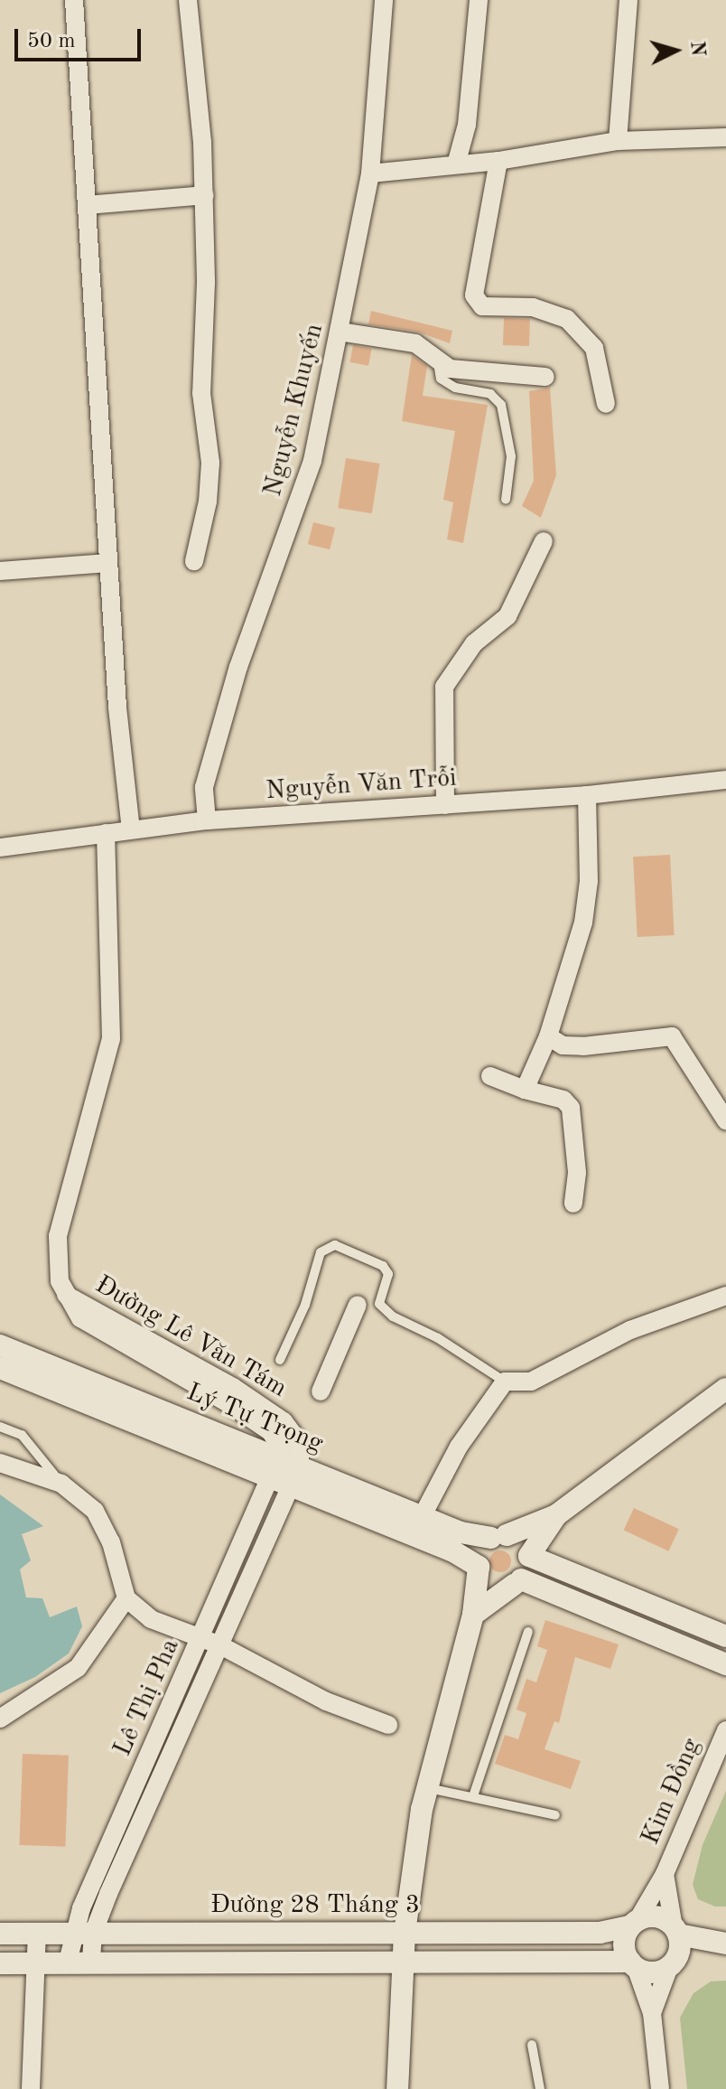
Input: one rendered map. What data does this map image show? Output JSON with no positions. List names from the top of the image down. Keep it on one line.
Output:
{"streets":{"street":["Nguyễn Khuyến","Nguyễn Văn Trỗi","Đường Lê Văn Tám","Lý Tự Trọng","Lê Thị Pha","Kim Đồng","Đường 28 Tháng 3"]},"crossings":[["Nguyễn Khuyến","Nguyễn Văn Trỗi"],["Nguyễn Văn Trỗi","Đường Lê Văn Tám"],["Đường Lê Văn Tám","Lý Tự Trọng"],["Đường Lê Văn Tám","Lê Thị Pha"],["Lý Tự Trọng","Lê Thị Pha"],["Lê Thị Pha","Đường 28 Tháng 3"],["Kim Đồng","Đường 28 Tháng 3"]],"scale_bar":"50 m","north":"right"}
